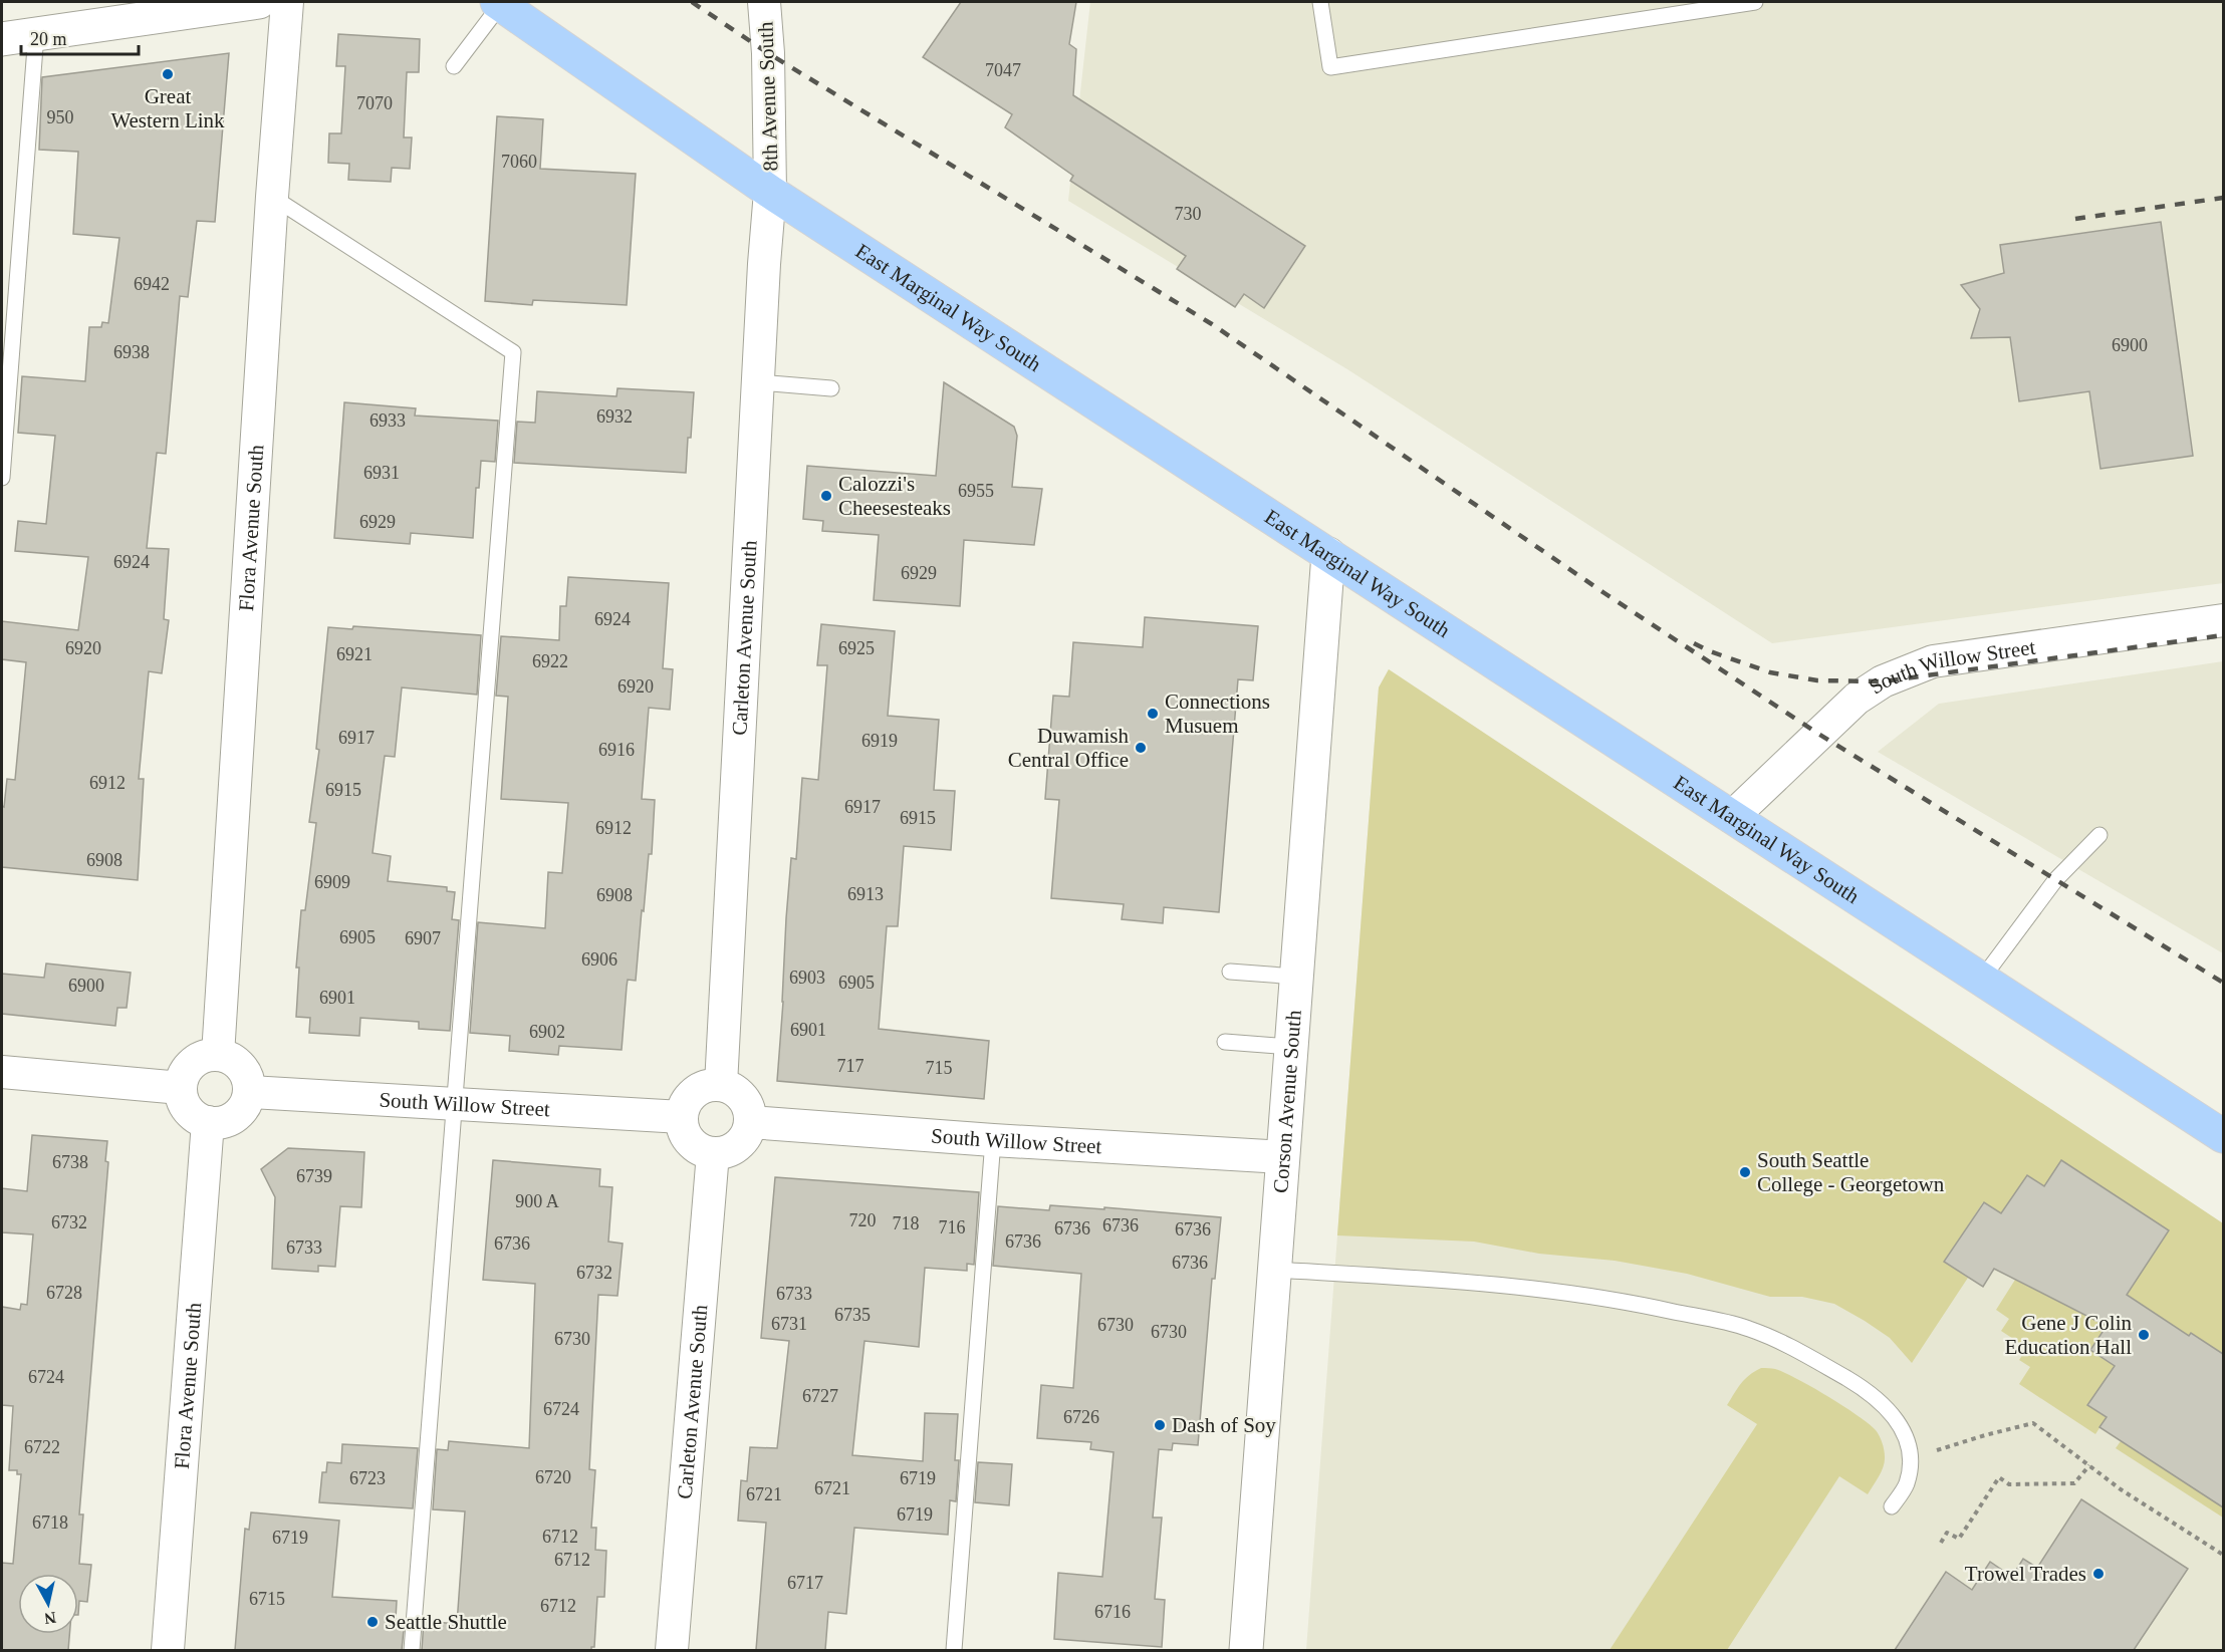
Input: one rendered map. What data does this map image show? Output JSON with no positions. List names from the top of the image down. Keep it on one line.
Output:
{"streets":{"main road":["East Marginal Way South"],"street":["8th Avenue South","Flora Avenue South","Carleton Avenue South","South Willow Street","Corson Avenue South"]},"crossings":[["8th Avenue South","East Marginal Way South"],["8th Avenue South","Carleton Avenue South"],["East Marginal Way South","Carleton Avenue South"],["East Marginal Way South","South Willow Street"],["East Marginal Way South","Corson Avenue South"],["Flora Avenue South","South Willow Street"],["Carleton Avenue South","South Willow Street"],["South Willow Street","Corson Avenue South"]],"places":["Great Western Link","Calozzi's Cheesesteaks","Connections Musuem","Duwamish Central Office","South Seattle College - Georgetown","Gene J Colin Education Hall","Dash of Soy","Trowel Trades","Seattle Shuttle"],"house_numbers":["7047","7070","950","7060","730","6942","6900","6938","6932","6933","6931","6955","6929","6924","6929","6924","6920","6925","6921","6922","6920","6917","6919","6916","6912","6915","6917","6915","6912","6908","6909","6913","6908","6905","6907","6906","6903","6905","6900","6901","6901","6902","717","715","6738","6739","900 A","720","6732","718","6736","716","6736","6736","6736","6736","6733","6736","6732","6728","6733","6735","6731","6730","6730","6730","6724","6727","6724","6726","6722","6720","6723","6719","6721","6721","6719","6718","6712","6719","6712","6717","6715","6712","6716"],"scale_bar":"20 m","north":"bottom"}
